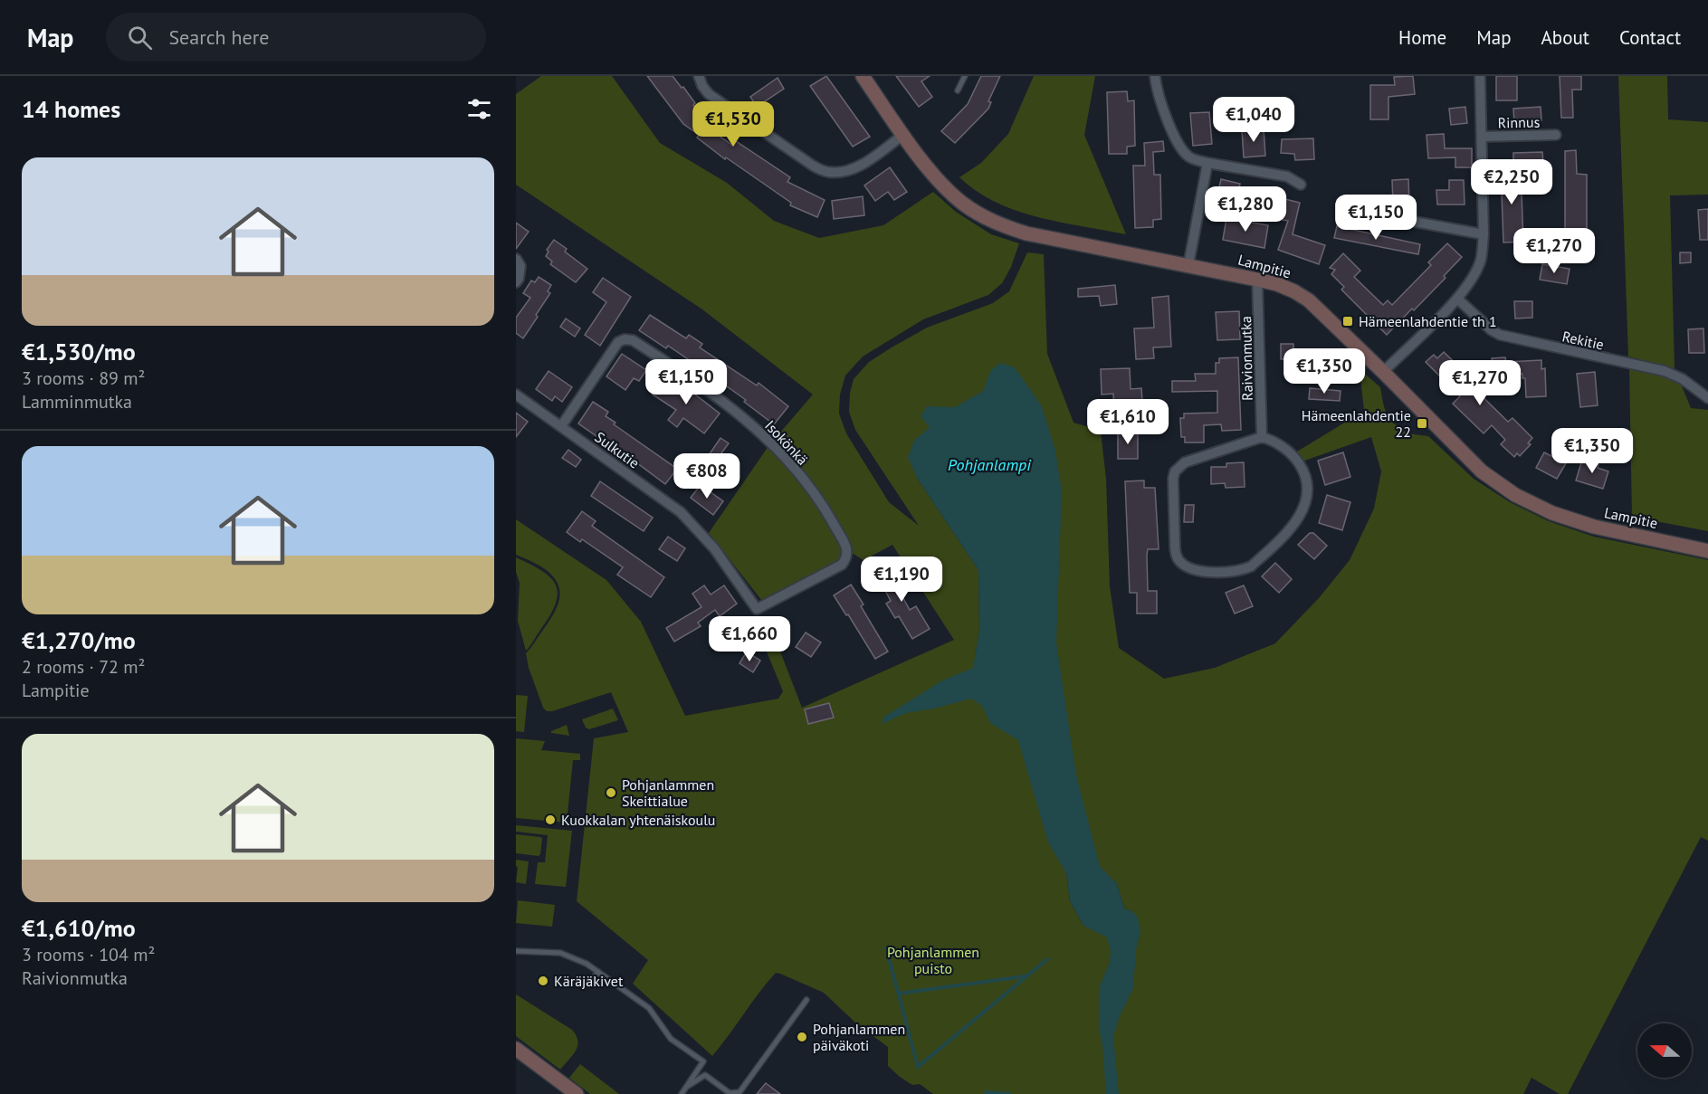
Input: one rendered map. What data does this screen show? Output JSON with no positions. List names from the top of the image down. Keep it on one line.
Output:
{"streets":{"street":["Rinnus","Lampitie","Rekitie","Raivionmutka","Isokönkä","Sulkutie"]},"crossings":[["Lampitie","Raivionmutka"],["Isokönkä","Sulkutie"]],"water":["Pohjanlampi"],"parks":["Pohjanlammen puisto"],"places":{"transit":["Hämeenlahdentie th 1","Hämeenlahdentie 22"],"other":["Pohjanlammen Skeittialue","Kuokkalan yhtenäiskoulu","Käräjäkivet","Pohjanlammen päiväkoti"]},"north":"left","page":{"header":"Map","search":"Search here","nav":["Home","Map","About","Contact"],"heading":"14 homes","price":["€1,040","€1,530","€2,250","€1,280","€1,150","€1,270","€1,350","€1,150","€1,270","€1,610","€1,350","€808","€1,190","€1,660"],"list":[{"name":"€1,530/mo","note":"3 rooms · 89 m² · Lamminmutka"},{"name":"€1,270/mo","note":"2 rooms · 72 m² · Lampitie"},{"name":"€1,610/mo","note":"3 rooms · 104 m² · Raivionmutka"}]}}
